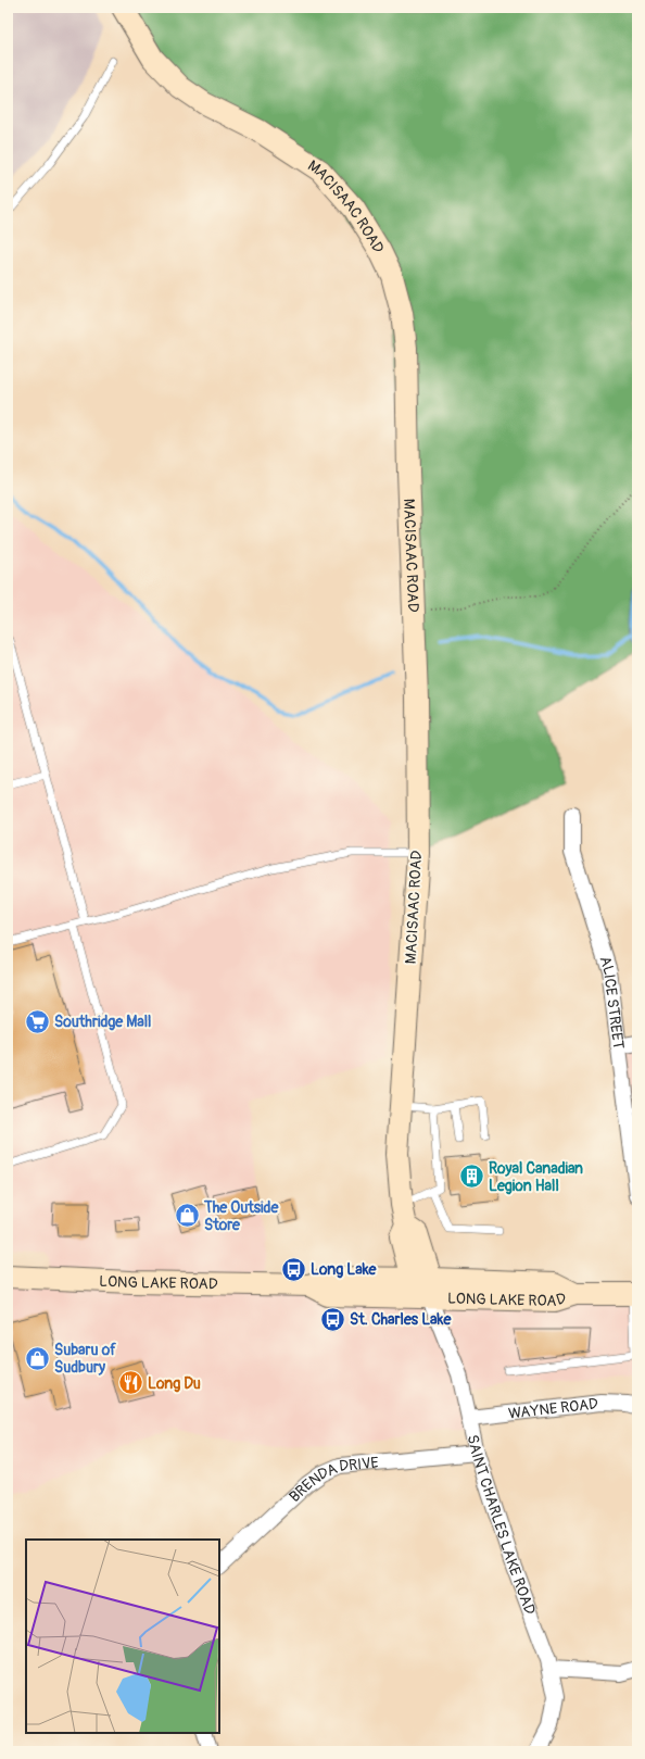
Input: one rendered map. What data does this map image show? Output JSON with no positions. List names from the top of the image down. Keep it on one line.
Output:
{"streets":{"street":["MACISAAC ROAD","ALICE STREET","LONG LAKE ROAD","WAYNE ROAD","BRENDA DRIVE","SAINT CHARLES LAKE ROAD"]},"crossings":[["LONG LAKE ROAD","SAINT CHARLES LAKE ROAD"],["WAYNE ROAD","SAINT CHARLES LAKE ROAD"],["BRENDA DRIVE","SAINT CHARLES LAKE ROAD"]],"places":{"supermarket":["Southridge Mall"],"building":["Royal Canadian Legion Hall"],"shop":["The Outside Store","Subaru of Sudbury"],"bus stop":["Long Lake","St. Charles Lake"],"restaurant":["Long Du"]}}
